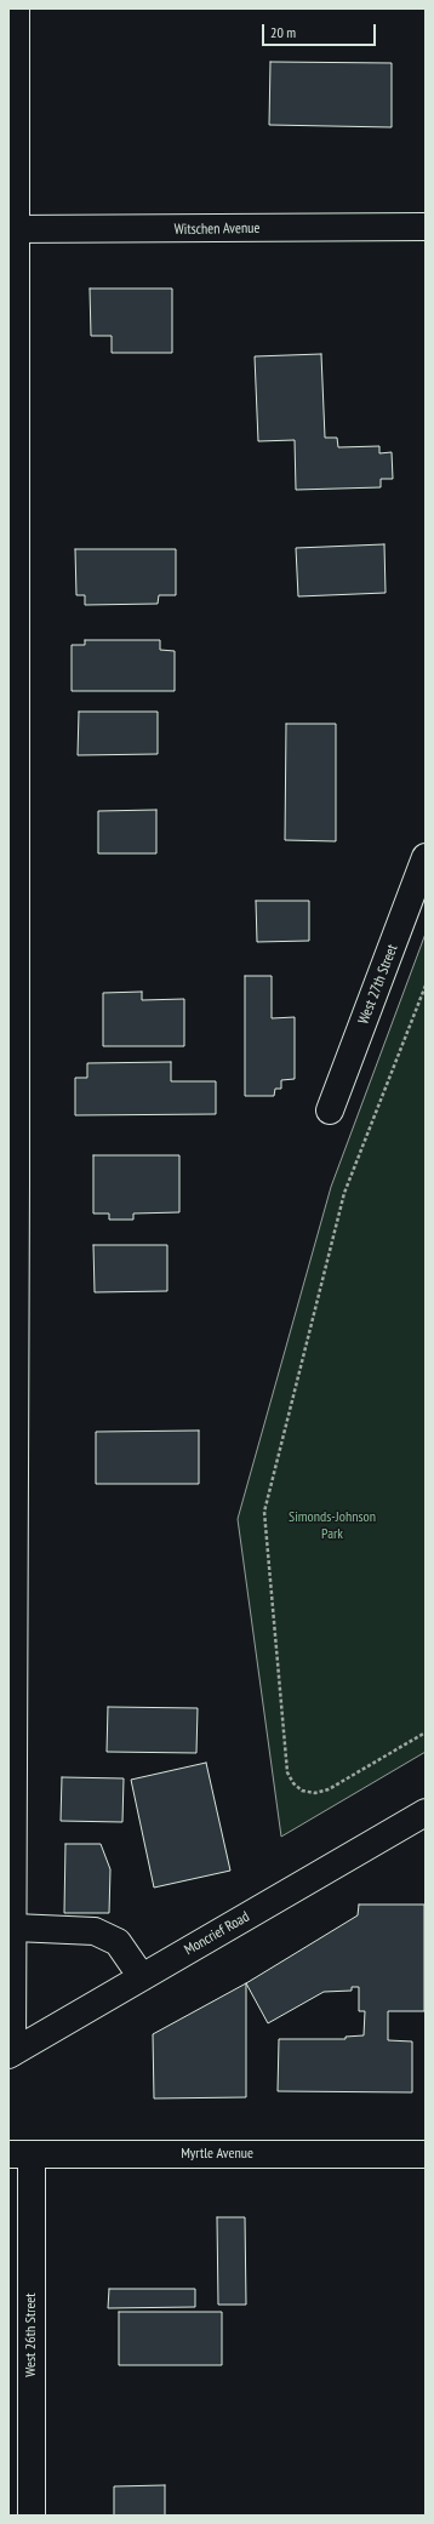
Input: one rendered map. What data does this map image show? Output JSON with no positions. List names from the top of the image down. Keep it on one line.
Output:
{"streets":{"main road":["Witschen Avenue","West 27th Street","Moncrief Road","Myrtle Avenue","West 26th Street"]},"crossings":[["Myrtle Avenue","West 26th Street"]],"parks":["Simonds-Johnson Park"],"scale_bar":"20 m"}
